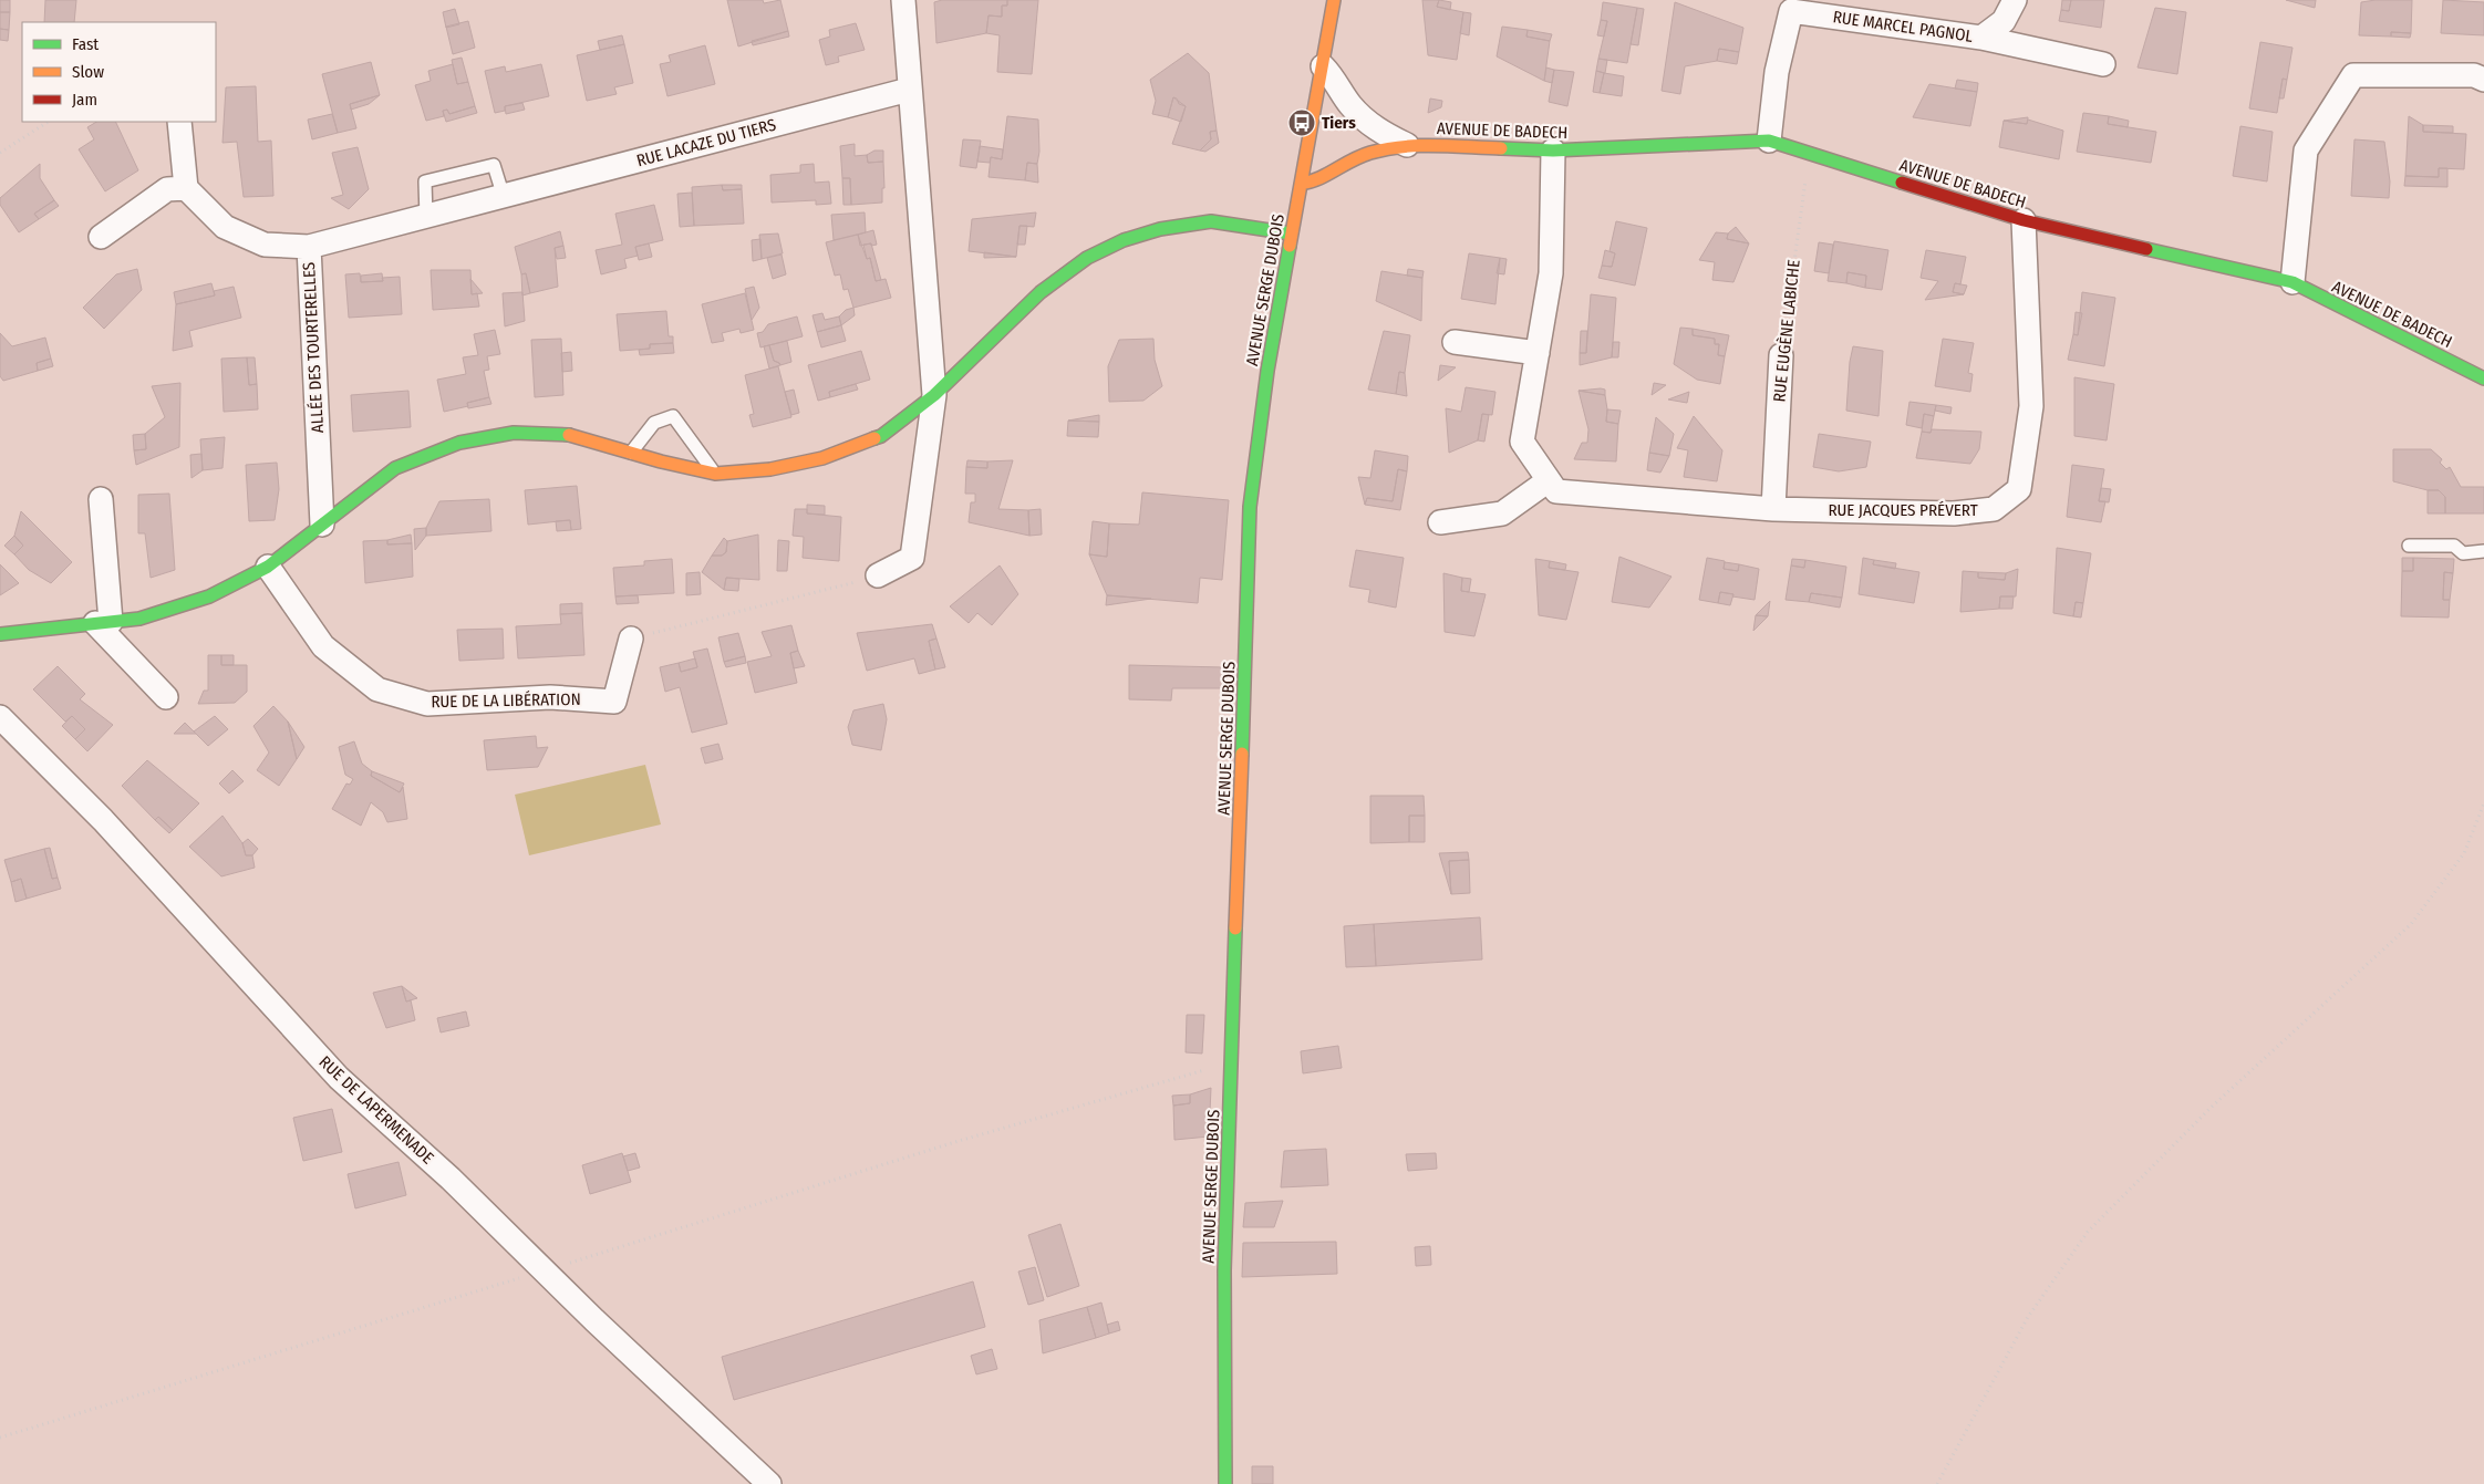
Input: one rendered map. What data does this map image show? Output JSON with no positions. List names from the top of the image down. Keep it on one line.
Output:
{"streets":{"street":["RUE MARCEL PAGNOL","AVENUE DE BADECH","RUE LACAZE DU TIERS","AVENUE SERGE DUBOIS","RUE EUGÈNE LABICHE","ALLÉE DES TOURTERELLES","RUE JACQUES PRÉVERT","RUE DE LA LIBÉRATION","RUE DE LAPERMENADE"]},"crossings":[["RUE MARCEL PAGNOL","AVENUE DE BADECH"],["AVENUE DE BADECH","AVENUE SERGE DUBOIS"],["AVENUE DE BADECH","RUE EUGÈNE LABICHE"],["AVENUE DE BADECH","RUE JACQUES PRÉVERT"],["RUE LACAZE DU TIERS","ALLÉE DES TOURTERELLES"],["RUE EUGÈNE LABICHE","RUE JACQUES PRÉVERT"]],"places":{"bus stop":["Tiers"]},"legend":["Fast","Slow","Jam"]}
